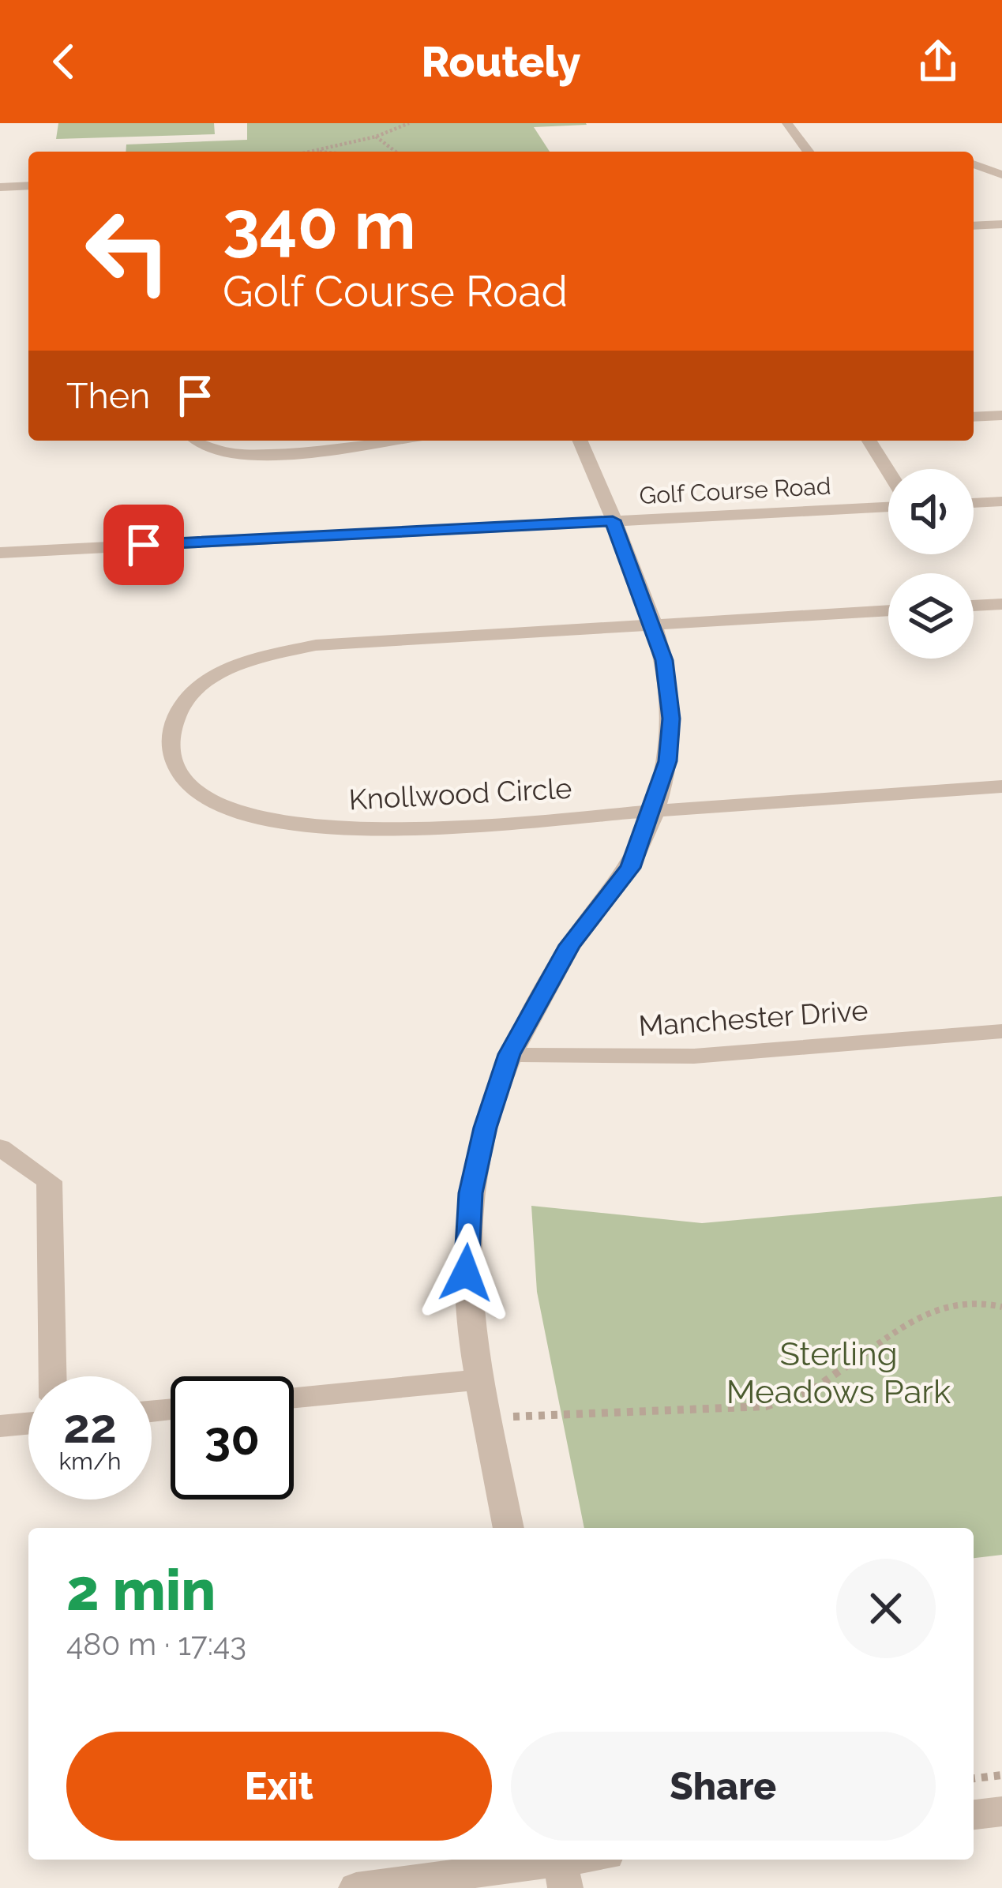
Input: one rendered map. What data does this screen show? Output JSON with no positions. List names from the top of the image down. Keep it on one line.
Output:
{"streets":{"street":["Golf Course Road","Knollwood Circle","Manchester Drive"]},"parks":["Sterling Meadows Park"],"page":{"header":"Routely","turn":["340 m","Golf Course Road"],"then":"Then","speed":"22 km/h","limit":"30","heading":["2 min","480 m · 17:43"],"buttons":["Exit","Share"]}}
